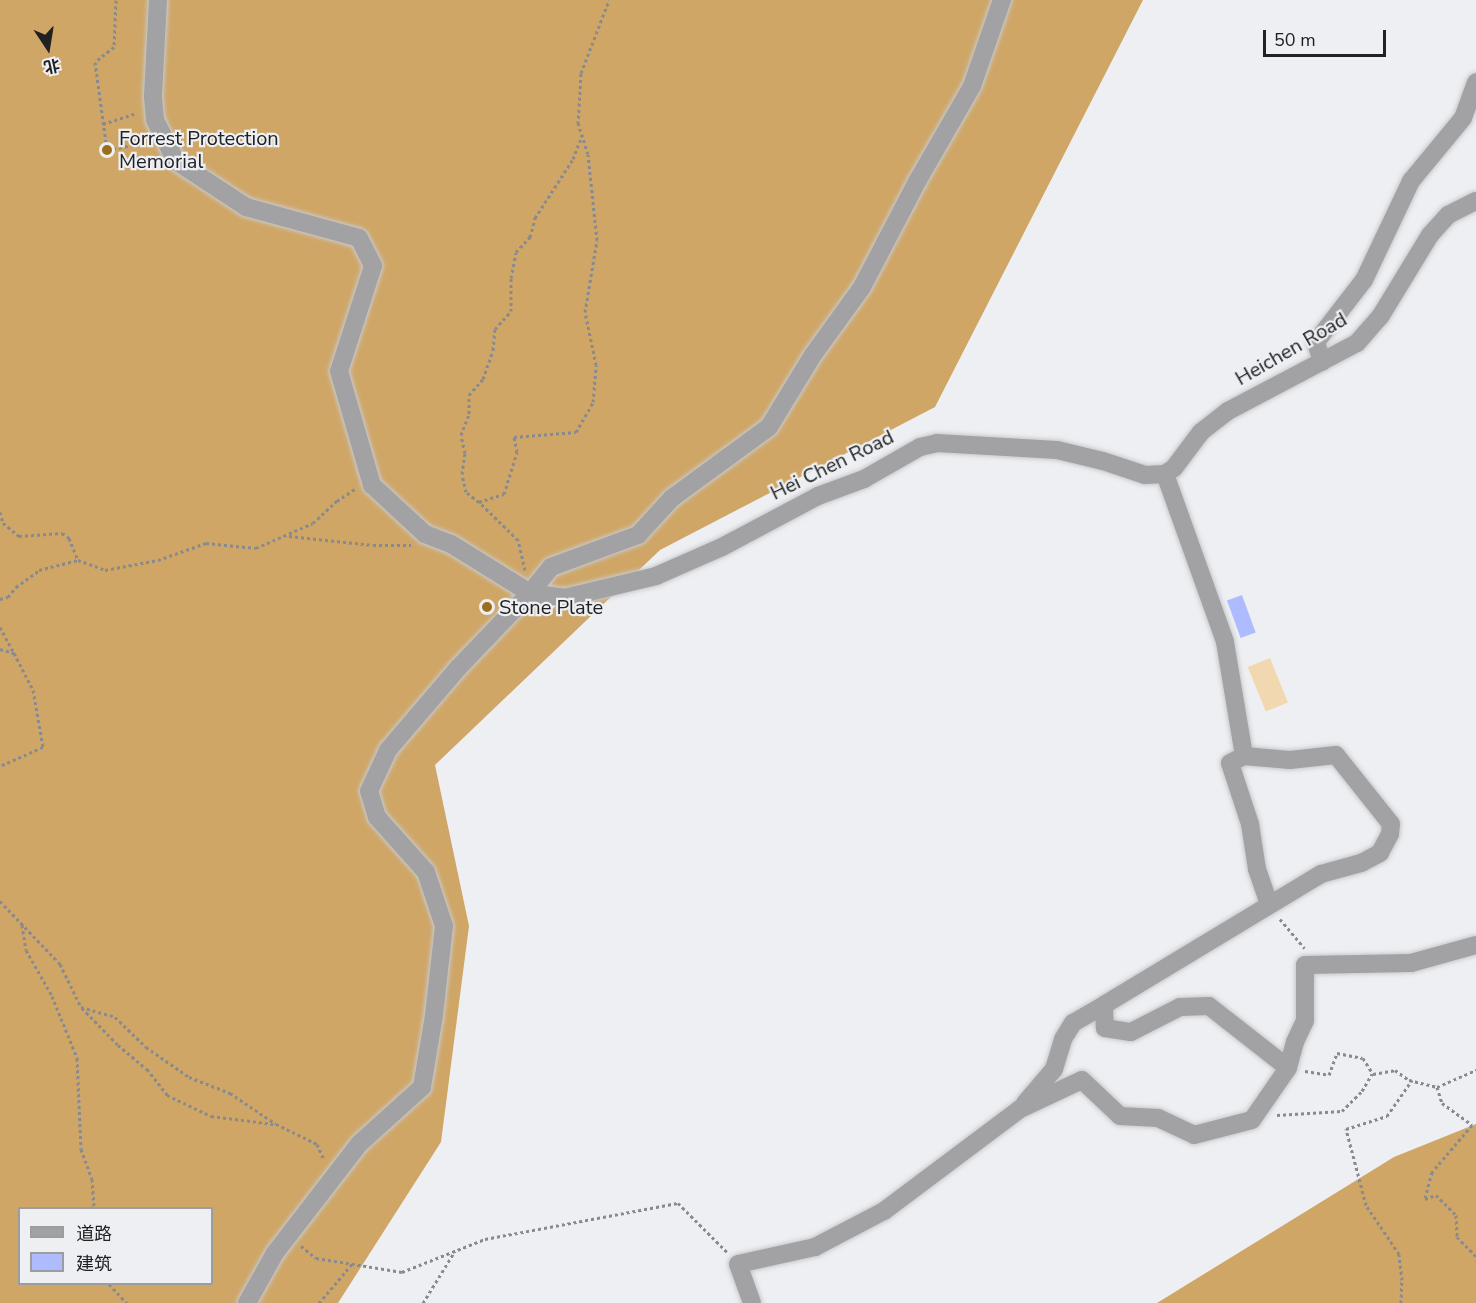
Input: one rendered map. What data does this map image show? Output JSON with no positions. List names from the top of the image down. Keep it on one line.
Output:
{"streets":{"street":["Heichen Road","Hei Chen Road"]},"crossings":[["Heichen Road","Hei Chen Road"]],"places":["Forrest Protection Memorial","Stone Plate"],"legend":["道路","建筑"],"scale_bar":"50 m","north":"bottom"}
